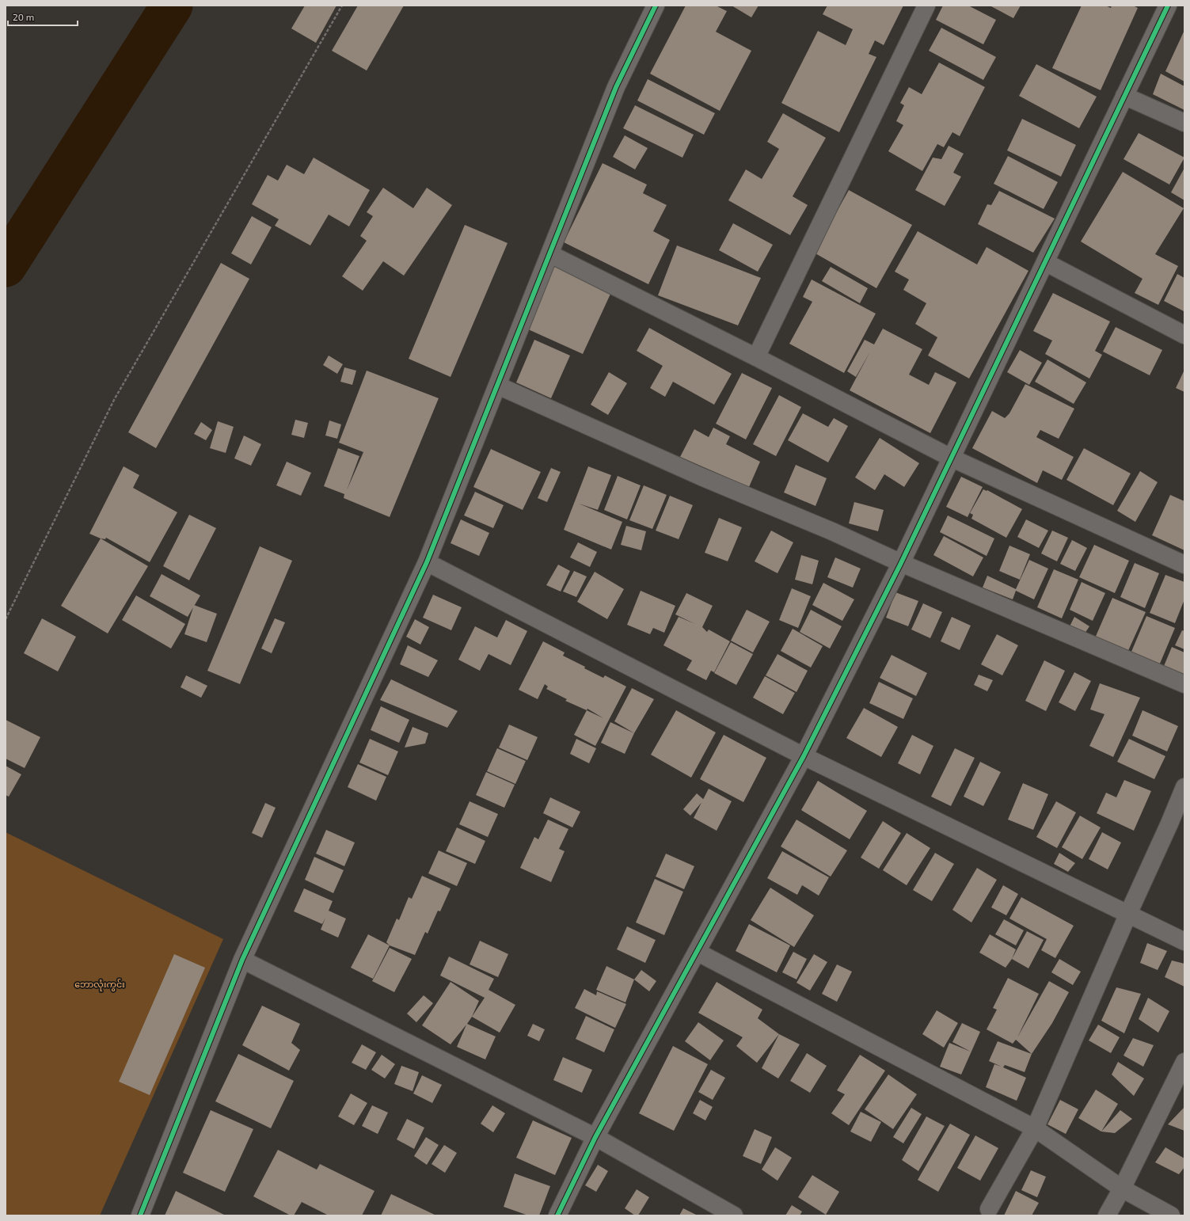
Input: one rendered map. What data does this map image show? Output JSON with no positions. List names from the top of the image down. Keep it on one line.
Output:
{"parks":["ဘောလုံးကွင်း"],"scale_bar":"20 m"}
